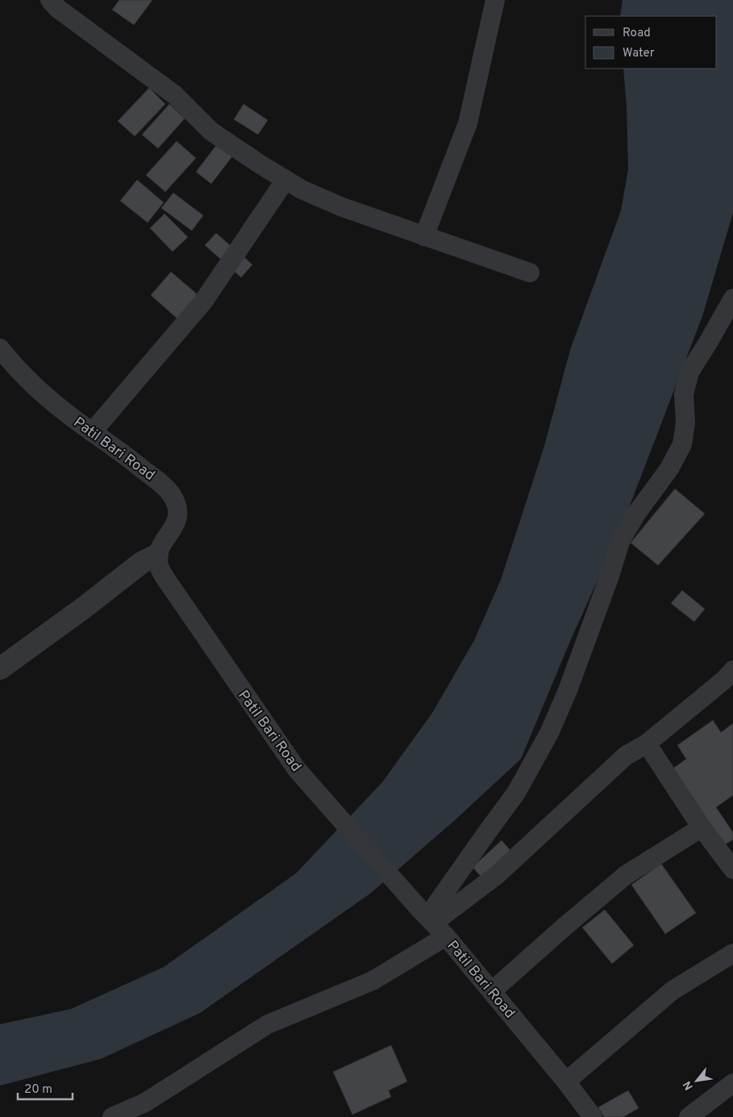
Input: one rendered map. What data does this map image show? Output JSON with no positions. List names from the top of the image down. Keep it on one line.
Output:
{"streets":{"street":["Patil Bari Road"]},"legend":["Road","Water"],"scale_bar":"20 m","north":"bottom left"}
